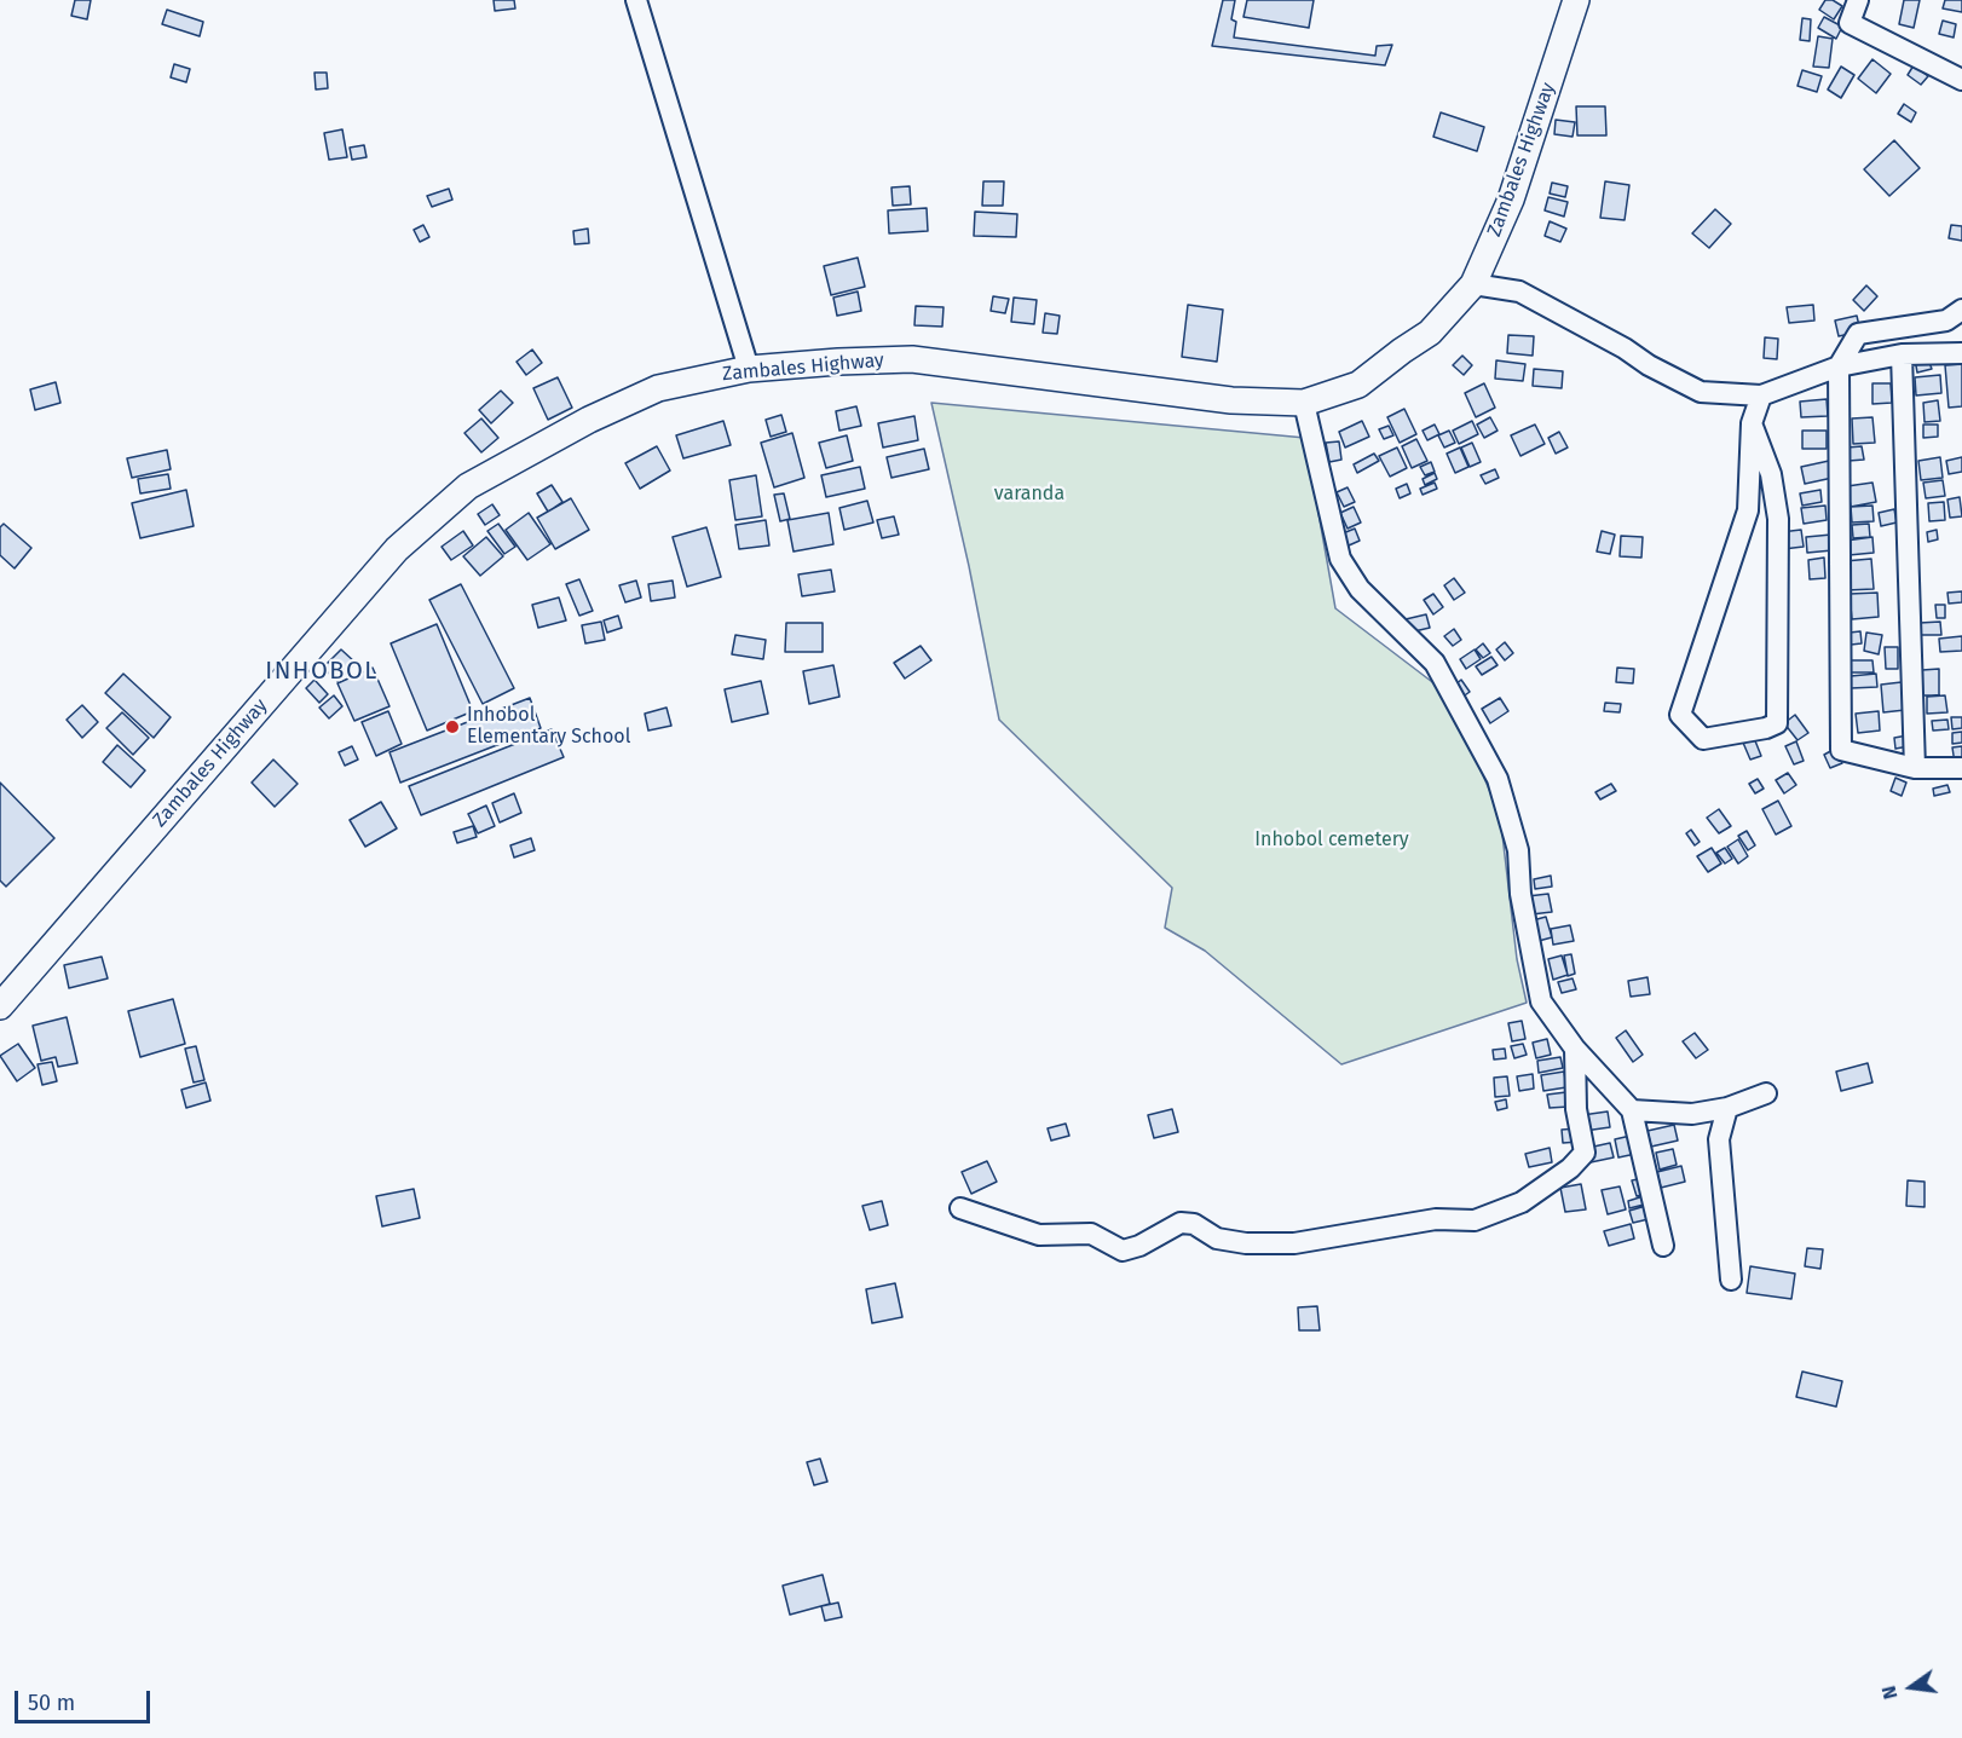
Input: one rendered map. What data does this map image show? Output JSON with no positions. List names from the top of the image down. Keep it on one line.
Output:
{"streets":{"main road":["Zambales Highway"]},"districts":["INHOBOL"],"parks":["varanda","Inhobol cemetery"],"places":["Inhobol Elementary School"],"scale_bar":"50 m","north":"left"}
